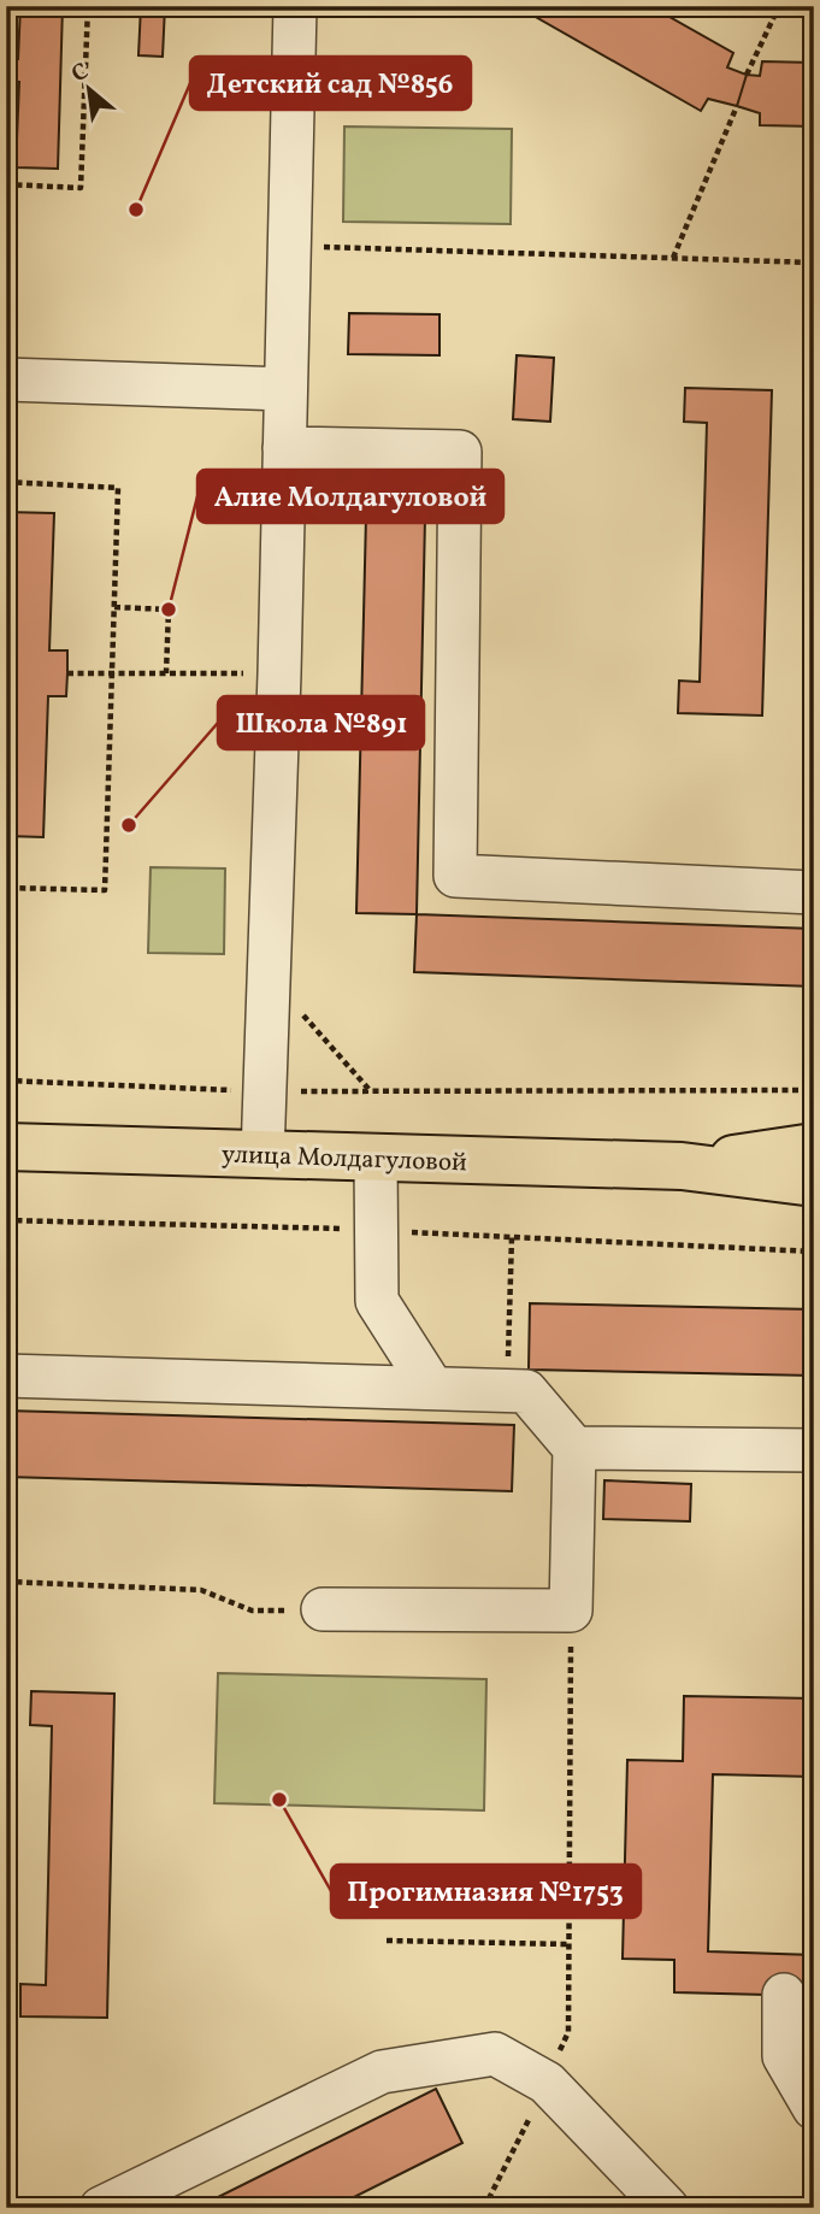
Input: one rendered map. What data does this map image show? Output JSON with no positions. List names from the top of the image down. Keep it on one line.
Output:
{"streets":{"main road":["улица Молдагуловой"]},"places":["Детский сад №856","Алие Молдагуловой","Школа №891","Прогимназия №1753"],"north":"top left"}
